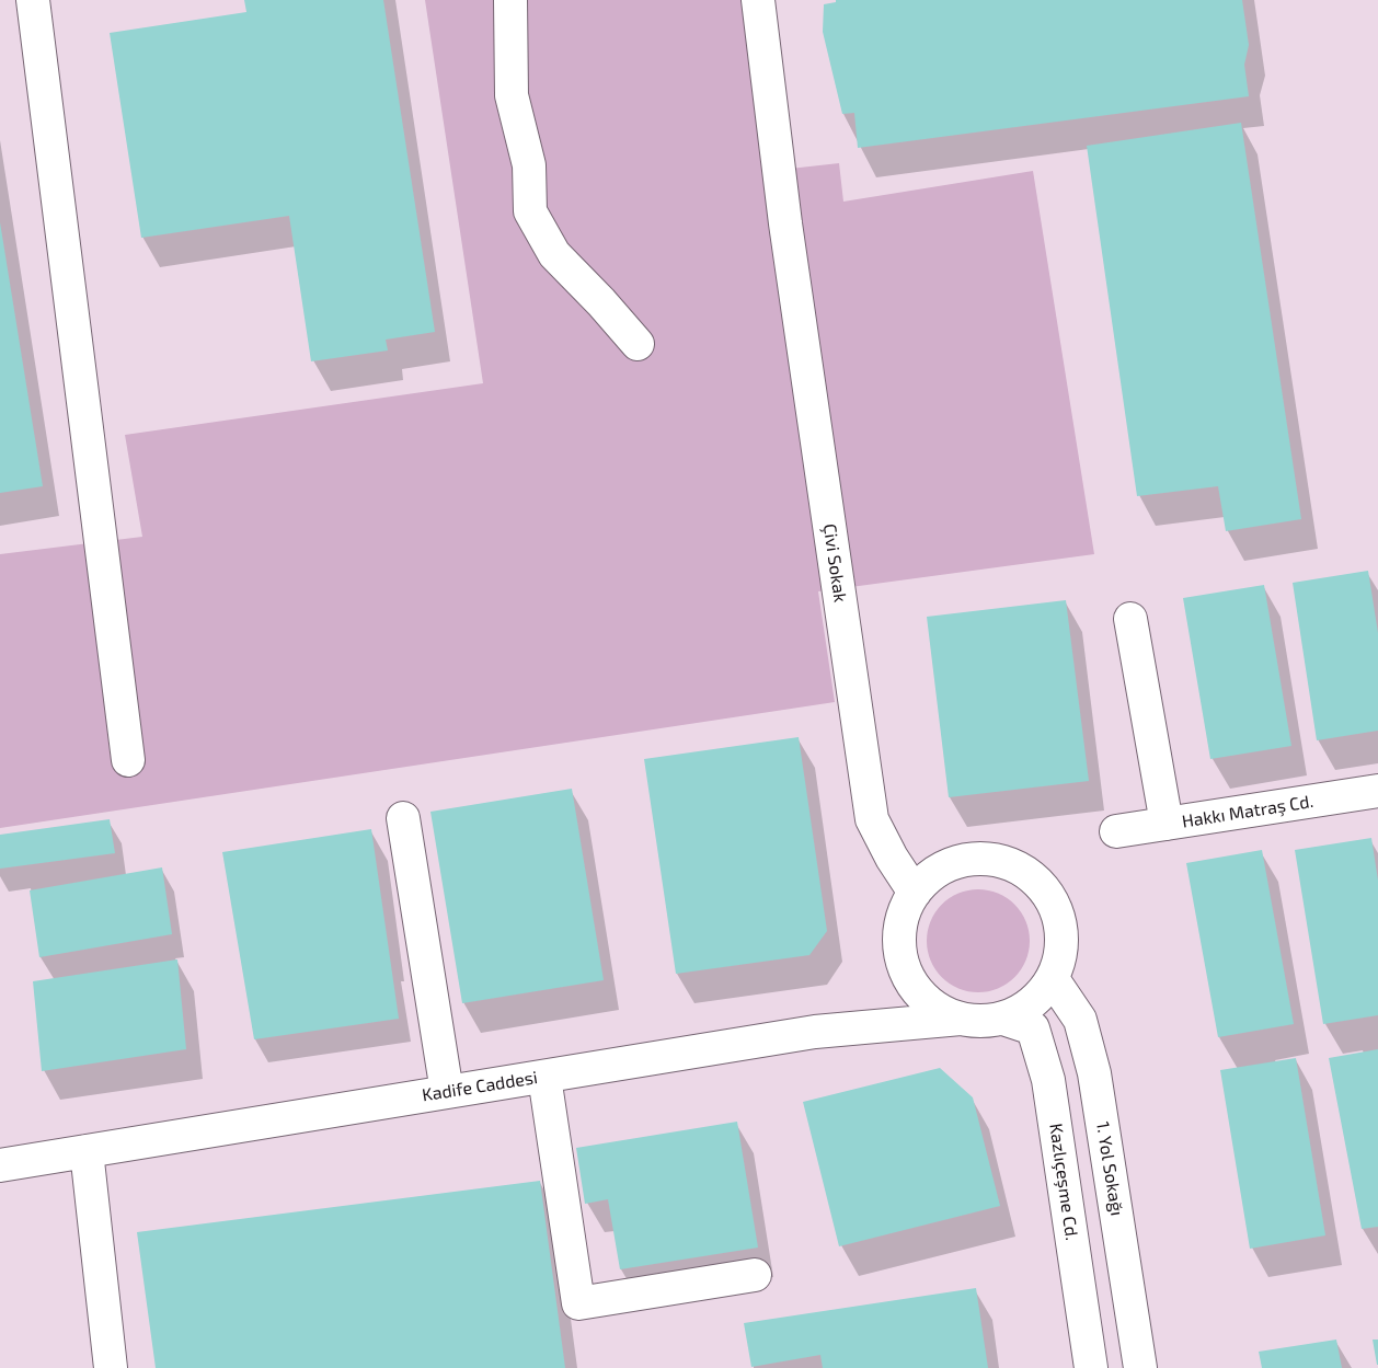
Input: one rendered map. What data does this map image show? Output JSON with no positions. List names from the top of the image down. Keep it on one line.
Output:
{"streets":{"street":["Çivi Sokak","Hakkı Matraş Cd.","Kadife Caddesi","1. Yol Sokağı","Kazlıçeşme Cd."]},"crossings":[["Çivi Sokak","Kadife Caddesi"],["Çivi Sokak","1. Yol Sokağı"],["Çivi Sokak","Kazlıçeşme Cd."],["Kadife Caddesi","1. Yol Sokağı"],["Kadife Caddesi","Kazlıçeşme Cd."],["1. Yol Sokağı","Kazlıçeşme Cd."]]}
